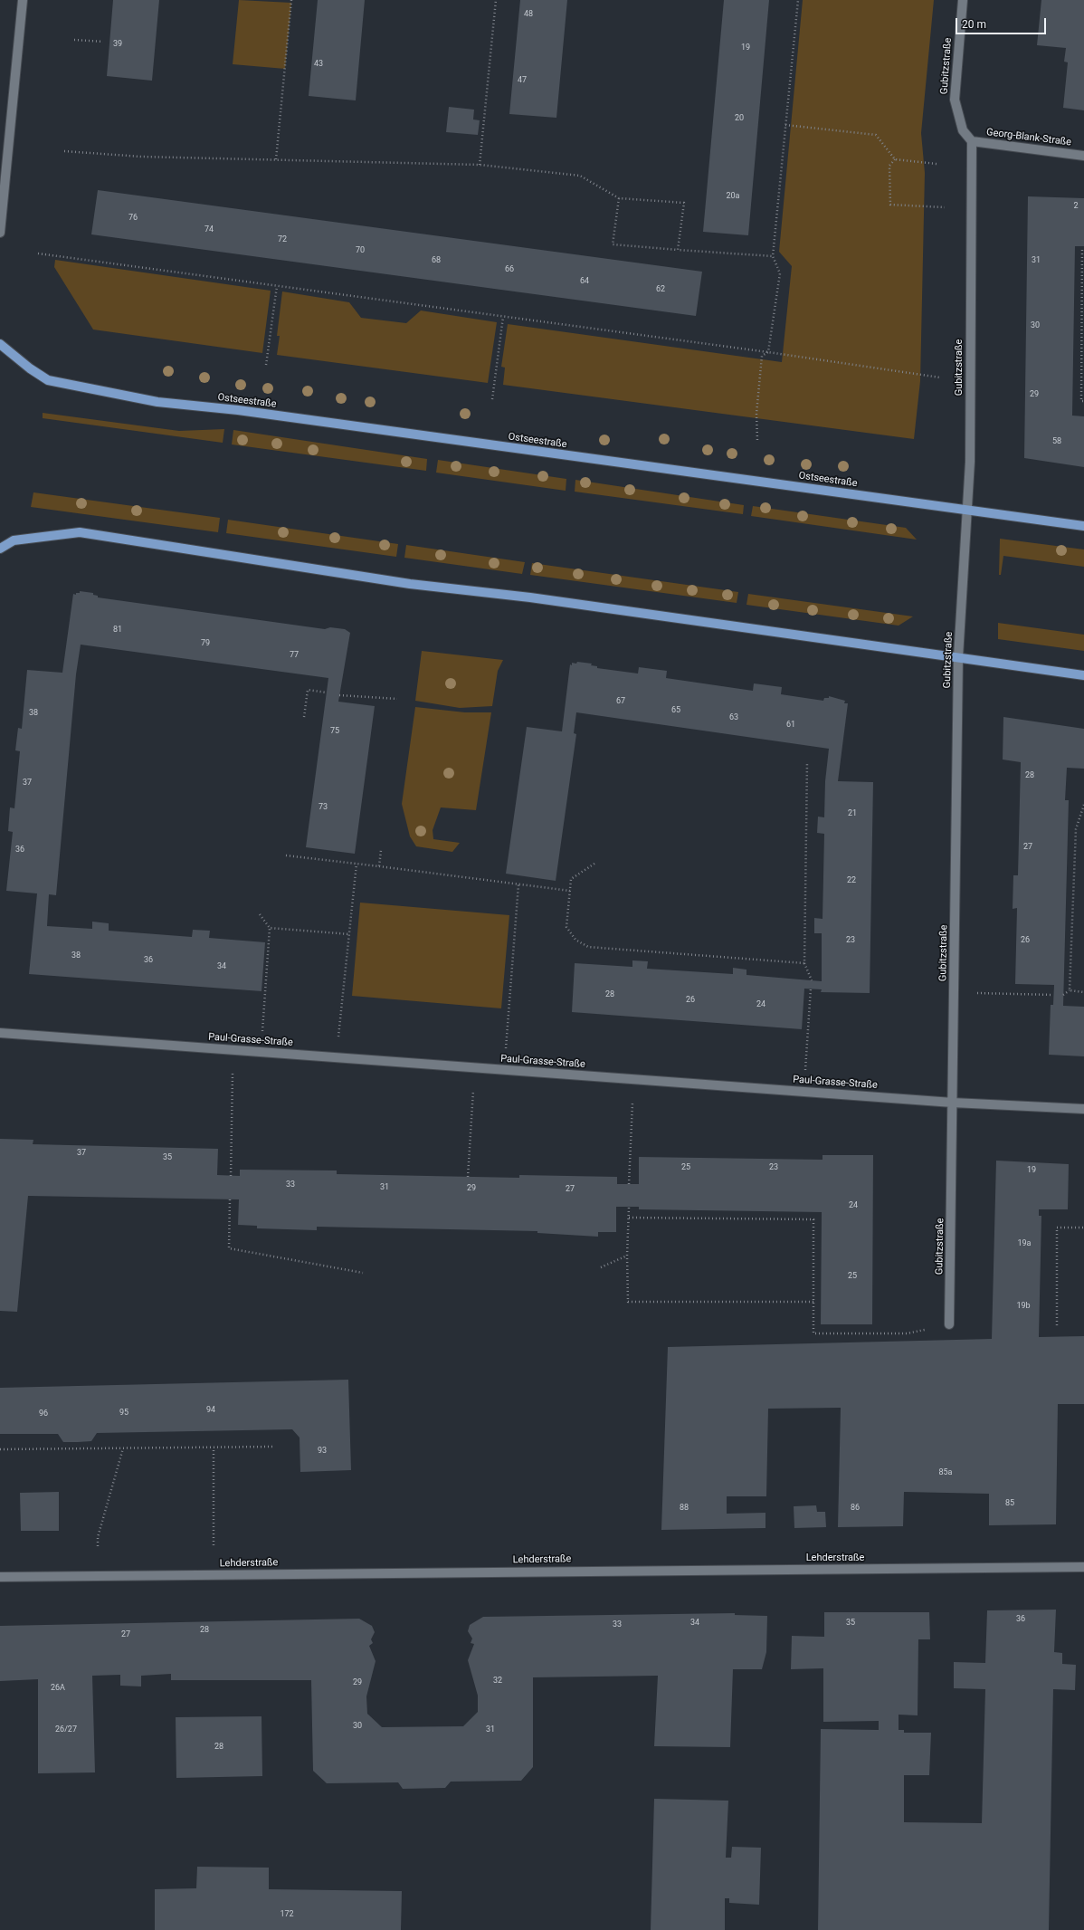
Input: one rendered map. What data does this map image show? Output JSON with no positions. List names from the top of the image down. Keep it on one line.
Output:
{"streets":{"main road":["Ostseestraße"],"street":["Gubitzstraße","Georg-Blank-Straße","Paul-Grasse-Straße","Lehderstraße"]},"crossings":[["Gubitzstraße","Georg-Blank-Straße"],["Gubitzstraße","Ostseestraße"],["Gubitzstraße","Paul-Grasse-Straße"]],"house_numbers":["48","39","19","43","47","20","20a","2","76","74","72","70","68","31","66","64","62","30","29","58","81","79","77","67","65","38","63","61","75","28","37","73","21","27","36","22","23","26","38","36","34","28","26","24","37","35","25","23","19","33","31","29","27","24","19a","25","19b","94","95","96","93","85a","85","88","86","36","34","35","33","28","27","32","29","26A","30","26/27","31","28","172"],"scale_bar":"20 m"}
